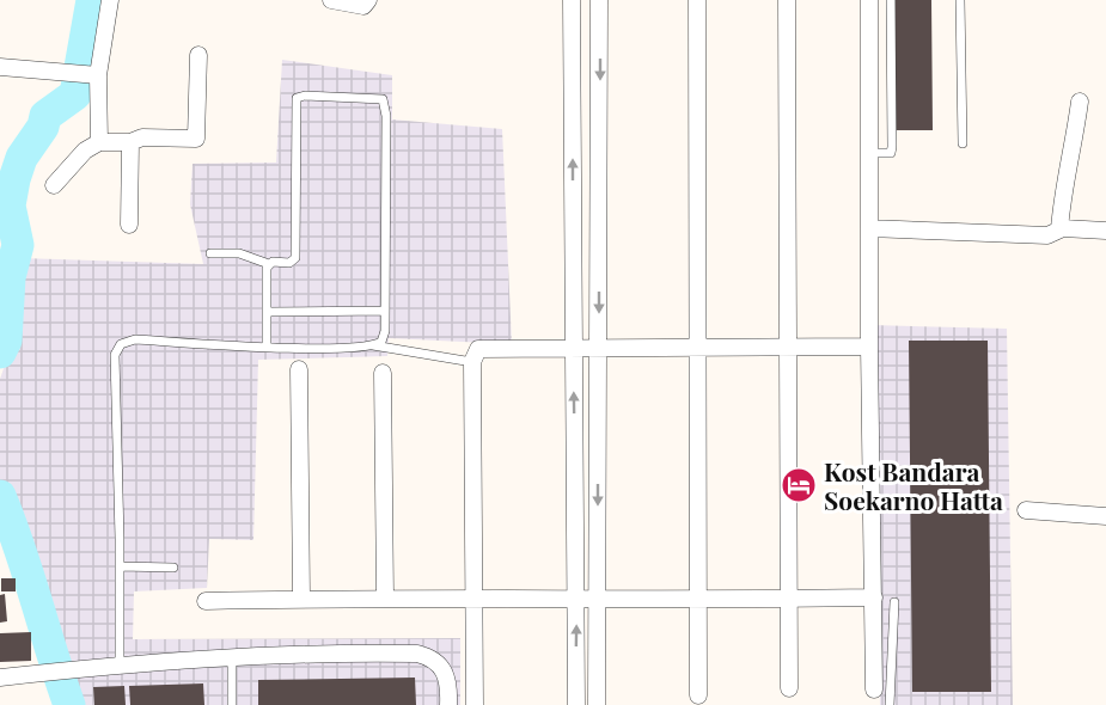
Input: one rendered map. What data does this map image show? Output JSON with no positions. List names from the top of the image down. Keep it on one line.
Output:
{"places":{"hotel":["Kost Bandara Soekarno Hatta"]}}
